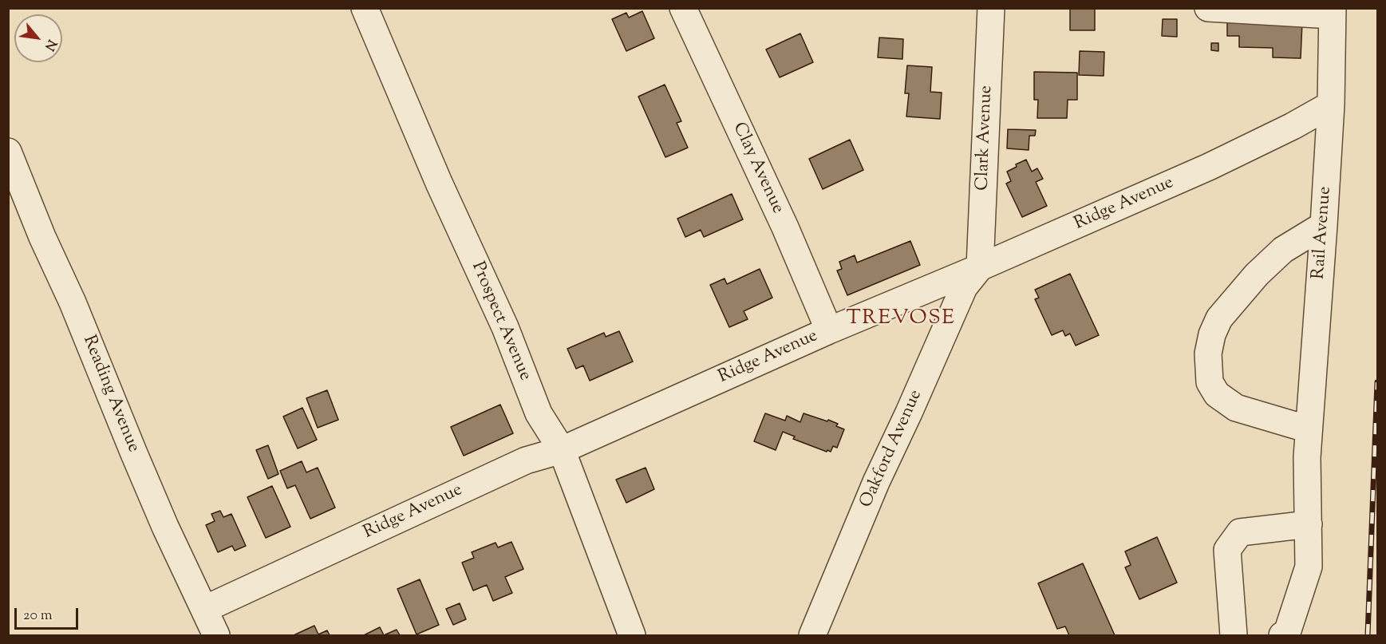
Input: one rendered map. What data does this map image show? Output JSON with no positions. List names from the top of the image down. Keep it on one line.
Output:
{"streets":{"street":["Clark Avenue","Clay Avenue","Ridge Avenue","Rail Avenue","Prospect Avenue","Reading Avenue","Oakford Avenue"]},"crossings":[["Clark Avenue","Ridge Avenue"],["Clark Avenue","Oakford Avenue"],["Clay Avenue","Ridge Avenue"],["Ridge Avenue","Rail Avenue"],["Ridge Avenue","Prospect Avenue"],["Ridge Avenue","Reading Avenue"],["Ridge Avenue","Oakford Avenue"]],"districts":["TREVOSE"],"scale_bar":"20 m","north":"bottom right"}
